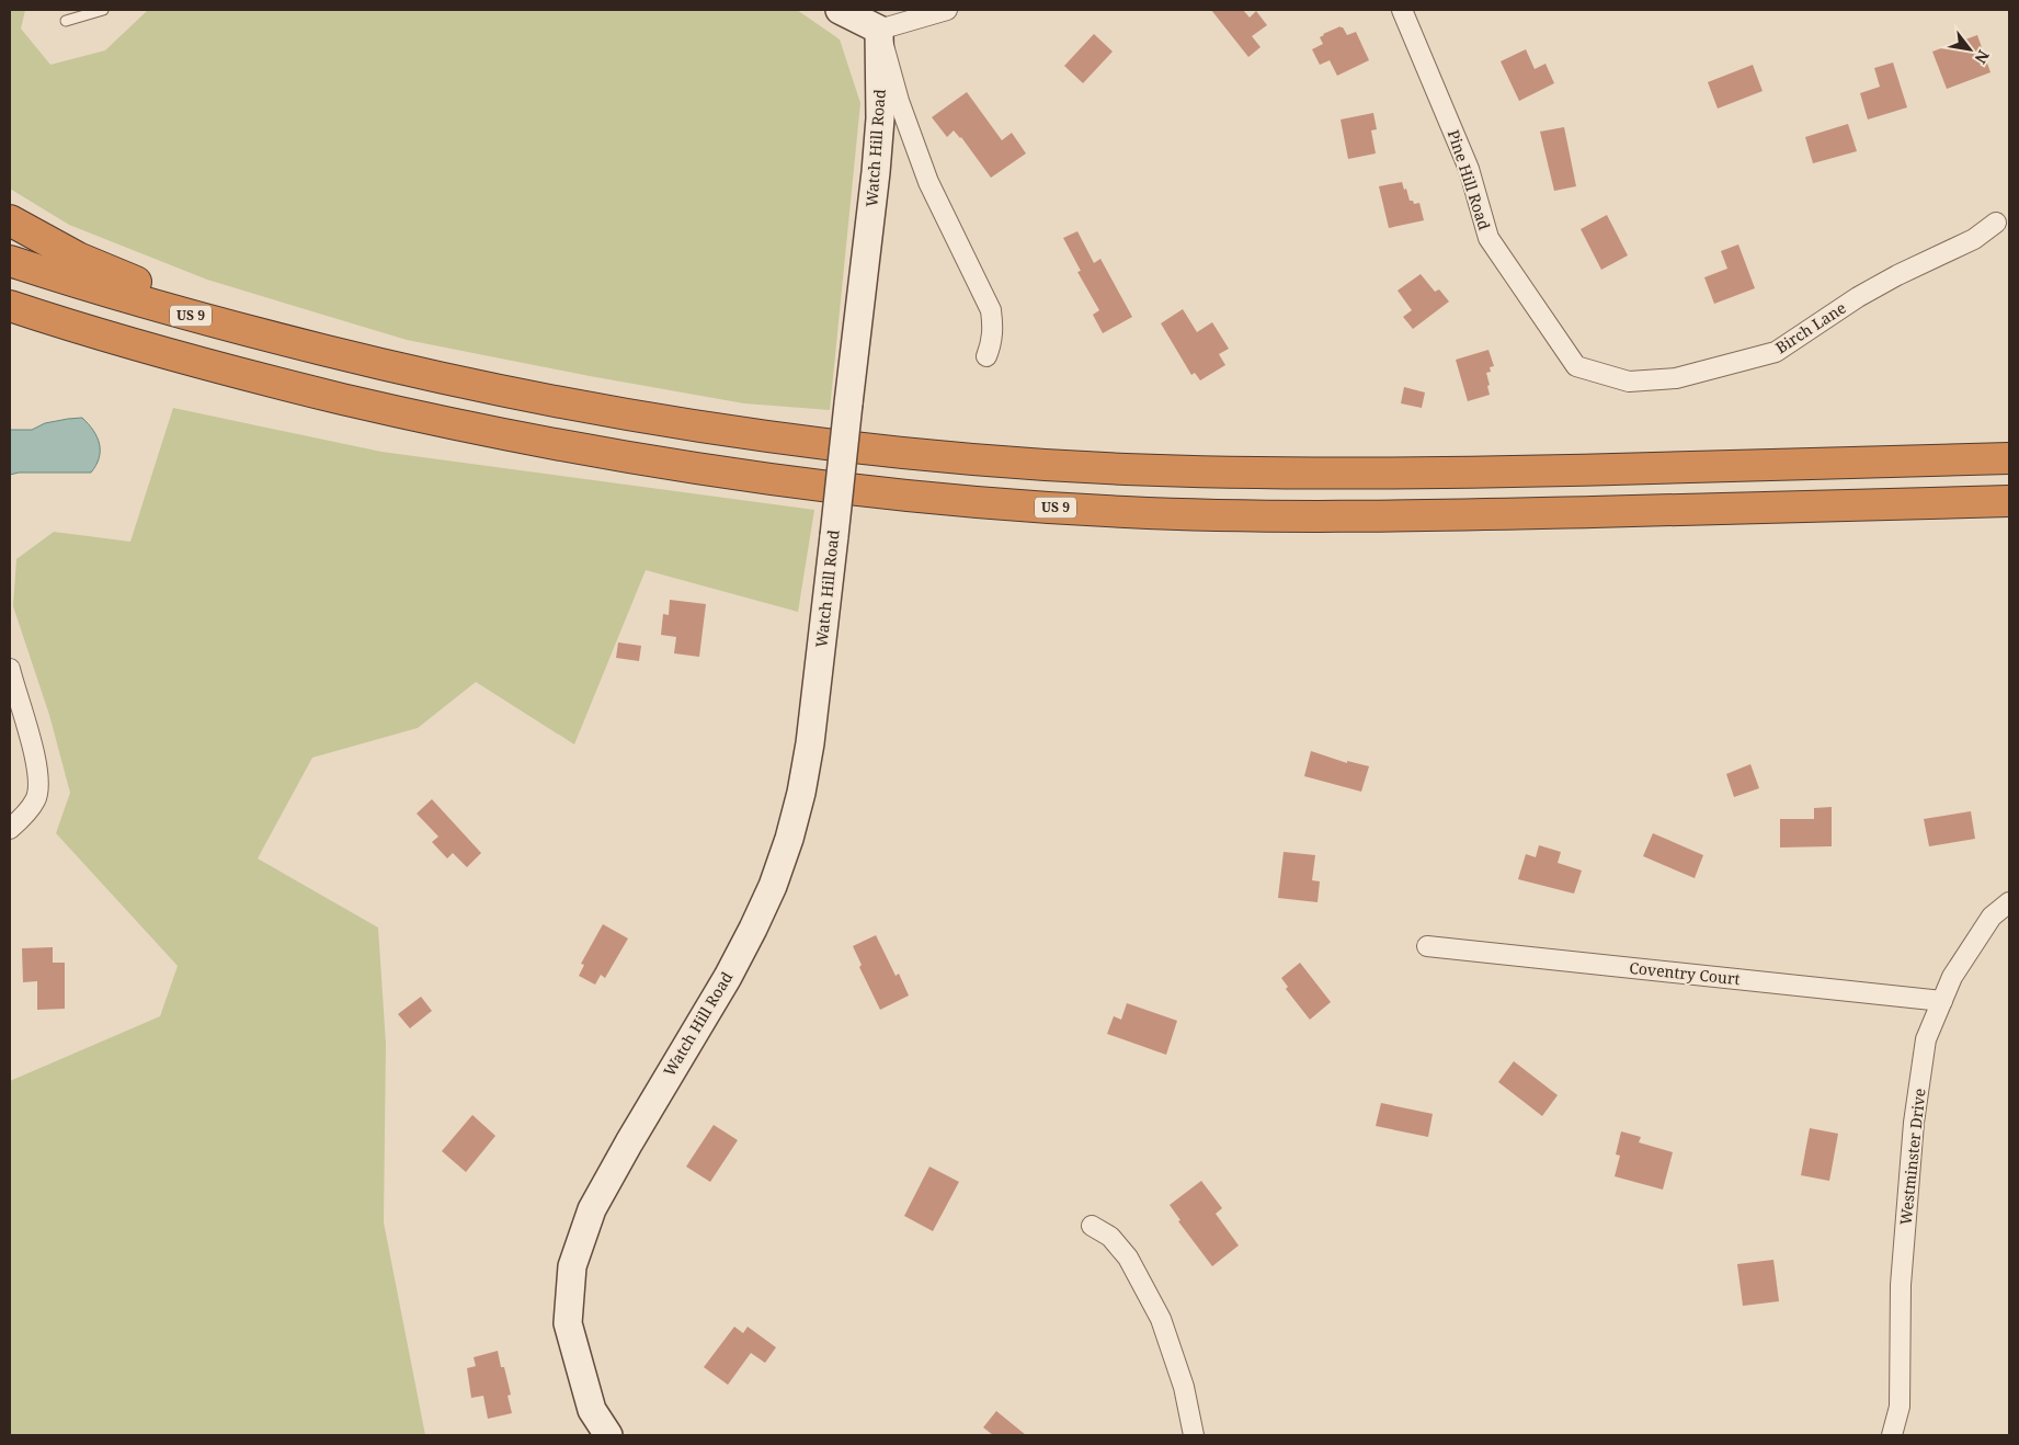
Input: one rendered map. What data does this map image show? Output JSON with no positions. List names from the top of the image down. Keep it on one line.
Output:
{"streets":{"highway":["US 9"],"street":["Watch Hill Road","Pine Hill Road","Birch Lane","Coventry Court","Westminster Drive"]},"crossings":[["Pine Hill Road","Birch Lane"],["Coventry Court","Westminster Drive"]],"north":"bottom right"}
